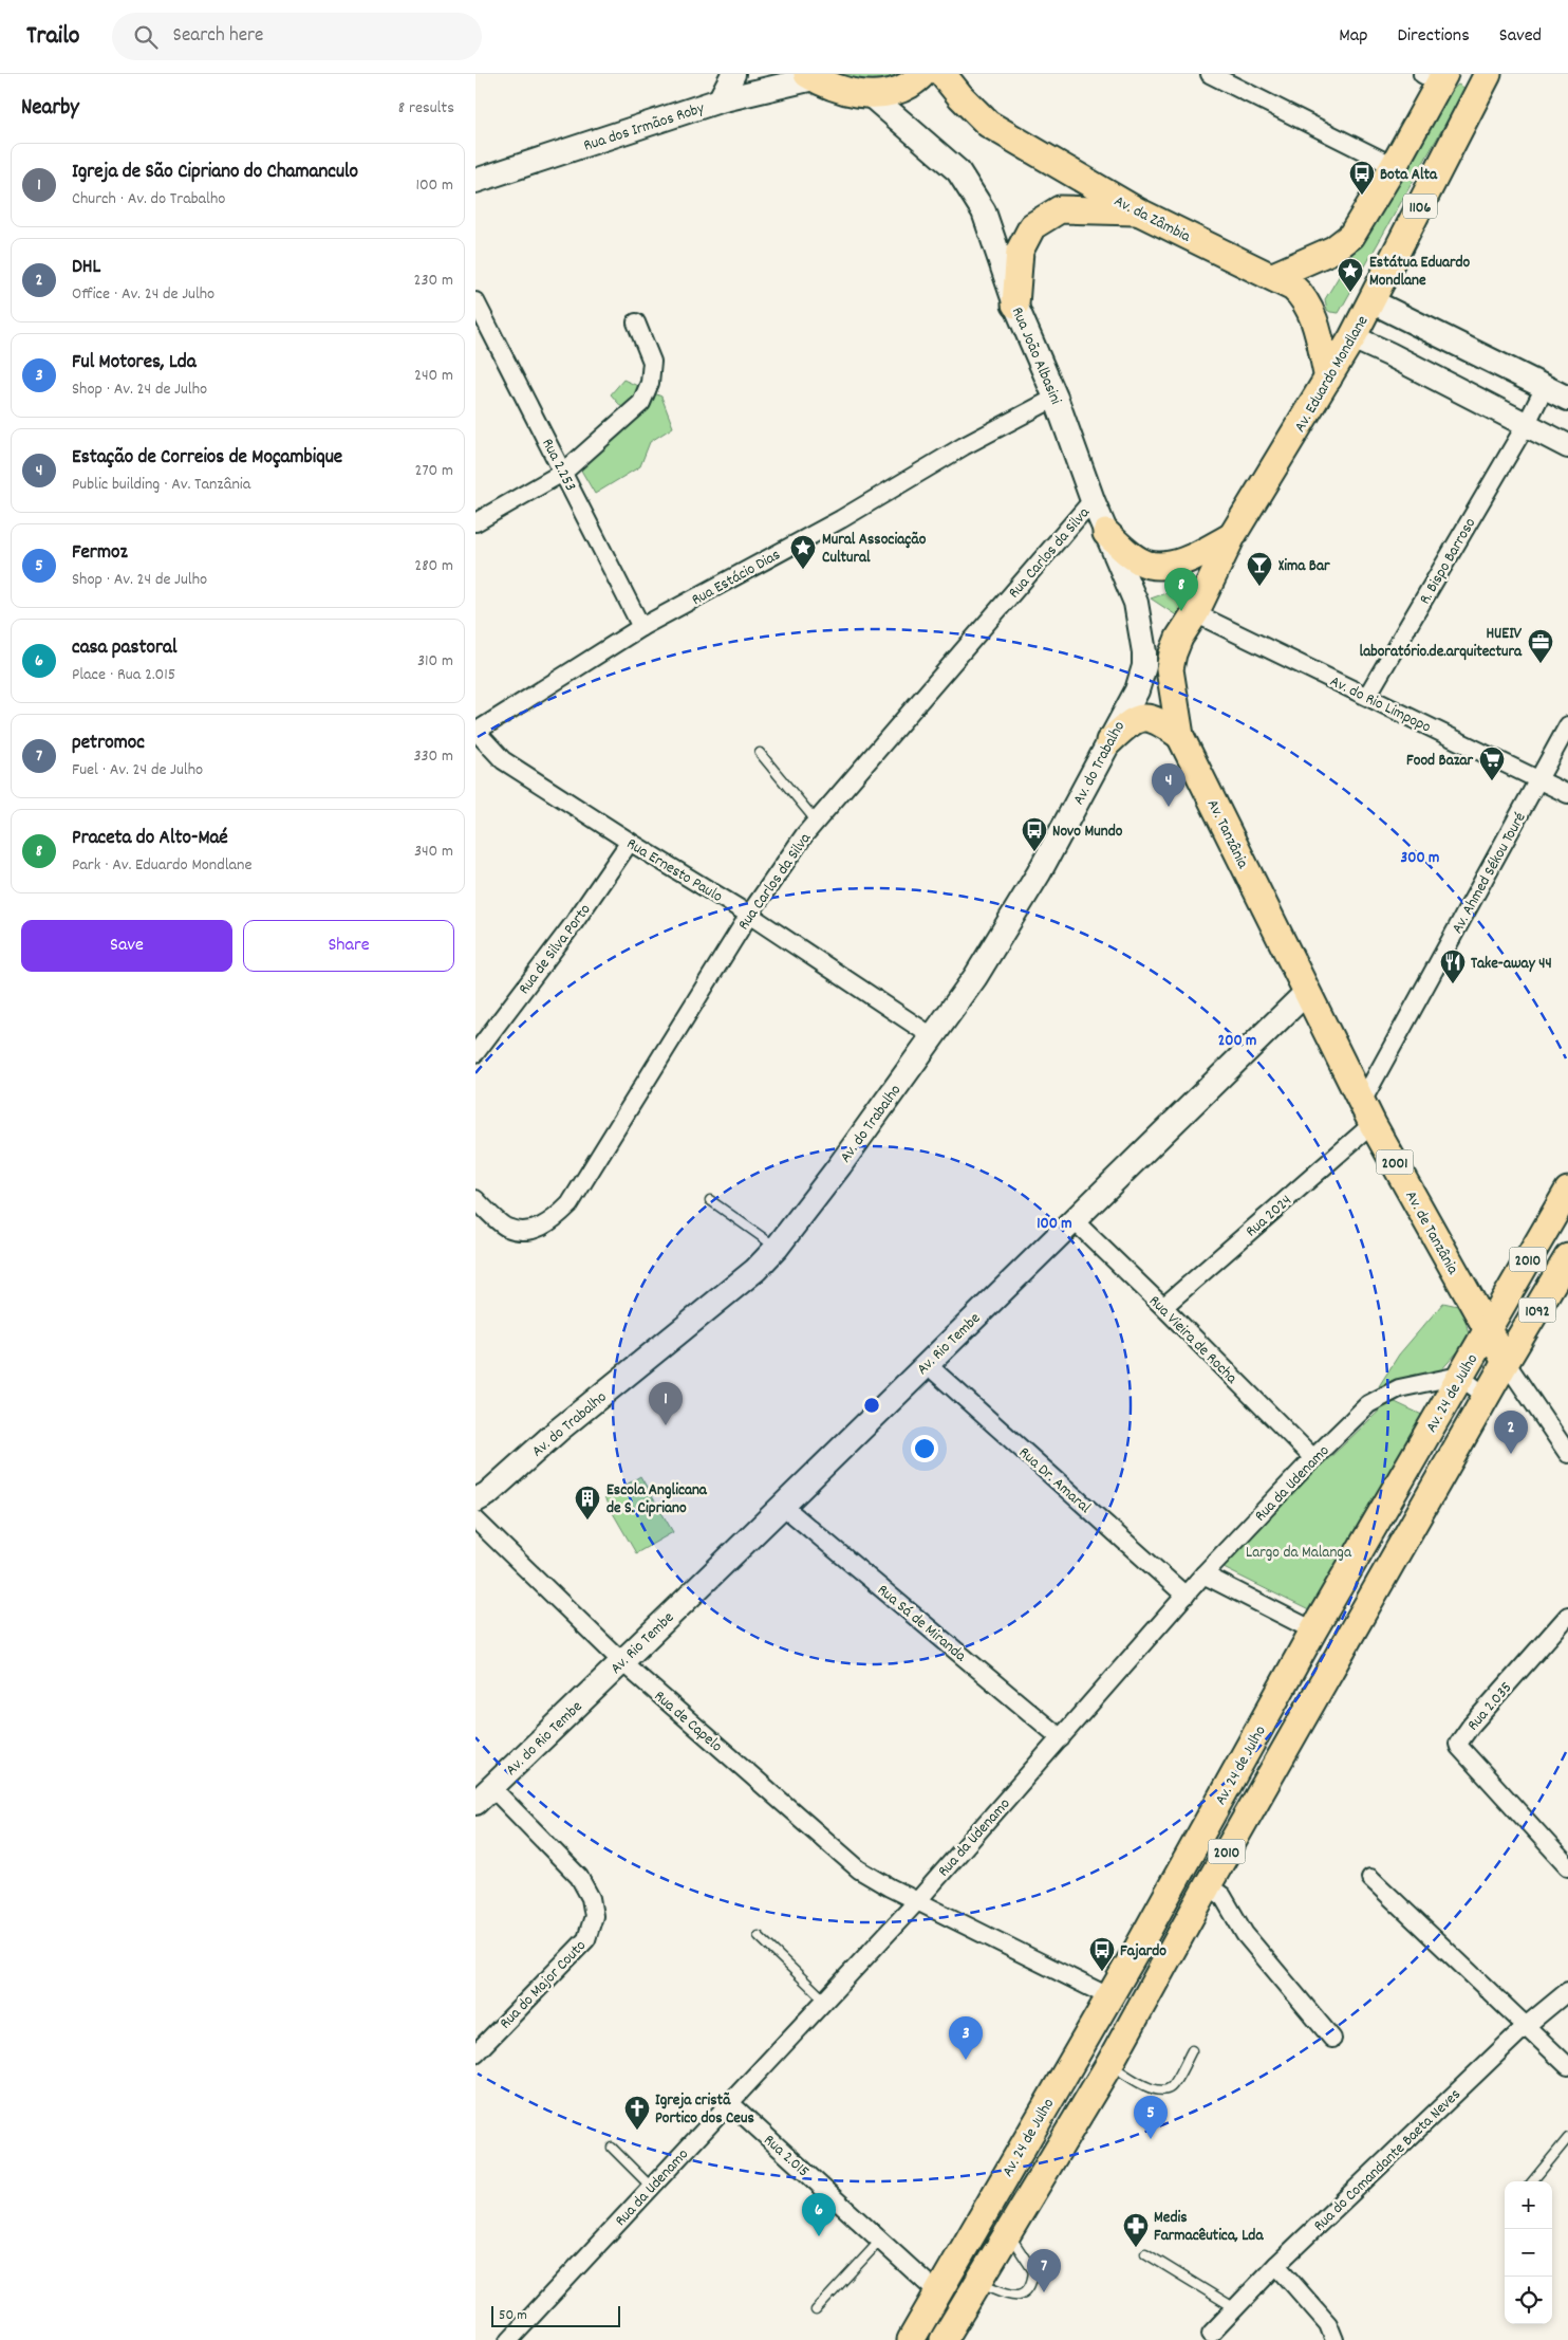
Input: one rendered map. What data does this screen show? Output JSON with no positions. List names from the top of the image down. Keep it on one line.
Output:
{"streets":{"main road":["Rua dos Irmãos Roby","1106","Av. da Zâmbia","Rua João Albasini","Av. Eduardo Mondlane","Av. do Trabalho","Av. Tanzânia","2001","Av. de Tanzânia","2010","1092","Av. Rio Tembe","Av. 24 de Julho","Av. do Rio Tembe"],"street":["Rua 2.253","Rua Carlos da Silva","R. Bispo Barroso","Rua Estácio Dias","Av. do Rio Limpopo","Rua Ernesto Paulo","Av. Ahmed Sékou Touré","Rua de Silva Porto","Rua 2024","Rua Vieira de Rocha","Rua Dr. Amaral","Rua da Udenamo","Rua Sá de Miranda","Rua 2.035","Rua de Capelo","Rua do Major Couto","Rua 2.015","Rua do Comandante Baeta Neves"]},"crossings":[["1106","Av. da Zâmbia"],["Av. da Zâmbia","Av. Eduardo Mondlane"],["Rua João Albasini","Rua Carlos da Silva"],["Rua João Albasini","Rua Estácio Dias"],["Rua João Albasini","Av. do Trabalho"],["Av. Eduardo Mondlane","Av. do Rio Limpopo"],["Av. Eduardo Mondlane","Av. Tanzânia"],["Rua 2.253","Rua Estácio Dias"],["Rua Carlos da Silva","Rua Ernesto Paulo"],["R. Bispo Barroso","Av. do Rio Limpopo"],["Rua Estácio Dias","Rua Ernesto Paulo"],["Av. do Rio Limpopo","Av. Ahmed Sékou Touré"],["Av. do Trabalho","Rua Ernesto Paulo"],["Av. Tanzânia","Av. de Tanzânia"],["Av. Tanzânia","Av. Rio Tembe"],["Rua Ernesto Paulo","Rua de Silva Porto"],["Av. Ahmed Sékou Touré","Rua 2024"],["Av. Ahmed Sékou Touré","Av. de Tanzânia"],["Rua 2024","Av. de Tanzânia"],["Rua 2024","Rua Vieira de Rocha"],["Av. de Tanzânia","Av. Rio Tembe"],["Av. de Tanzânia","Av. 24 de Julho"],["Rua Vieira de Rocha","Av. Rio Tembe"],["Rua Vieira de Rocha","Rua da Udenamo"],["Av. Rio Tembe","Rua Dr. Amaral"],["Av. Rio Tembe","Rua Sá de Miranda"],["Av. Rio Tembe","Rua de Capelo"],["Av. Rio Tembe","Av. do Rio Tembe"],["Av. 24 de Julho","Rua da Udenamo"],["Av. 24 de Julho","Rua de Capelo"],["Av. 24 de Julho","Rua 2.015"],["Rua Dr. Amaral","Rua da Udenamo"],["Rua da Udenamo","Rua Sá de Miranda"],["Rua da Udenamo","Rua de Capelo"],["Rua da Udenamo","Rua 2.015"],["Av. do Rio Tembe","Rua do Major Couto"]],"parks":["Largo da Malanga"],"places":{"bus stop":["Bota Alta","Novo Mundo","Fajardo"],"place":["Estátua Eduardo Mondlane","Mural Associação Cultural"],"bar":["Xima Bar"],"office":["HUEIV laboratório.de.arquitectura"],"supermarket":["Food Bazar"],"restaurant":["Take-away 44"],"building":["Escola Anglicana de S. Cipriano"],"church":["Igreja cristã Portico dos Ceus"],"pharmacy":["Medis Farmacêutica, Lda"]},"scale_bar":"50 m","page":{"header":"Trailo","search":"Search here","nav":["Map","Directions","Saved"],"heading":["Nearby","8 results"],"list":[{"mark":"1","name":"Igreja de São Cipriano do Chamanculo","note":"Church · Av. do Trabalho","value":"100 m"},{"mark":"2","name":"DHL","note":"Office · Av. 24 de Julho","value":"230 m"},{"mark":"3","name":"Ful Motores, Lda","note":"Shop · Av. 24 de Julho","value":"240 m"},{"mark":"4","name":"Estação de Correios de Moçambique","note":"Public building · Av. Tanzânia","value":"270 m"},{"mark":"5","name":"Fermoz","note":"Shop · Av. 24 de Julho","value":"280 m"},{"mark":"6","name":"casa pastoral","note":"Place · Rua 2.015","value":"310 m"},{"mark":"7","name":"petromoc","note":"Fuel · Av. 24 de Julho","value":"330 m"},{"mark":"8","name":"Praceta do Alto-Maé","note":"Park · Av. Eduardo Mondlane","value":"340 m"}],"pins":["8","4","1","2","3","5","6","7"],"buttons":["Save","Share"],"map_buttons":["+","−"],"scale":"50 m"},"rings":["300 m","200 m","100 m"]}
